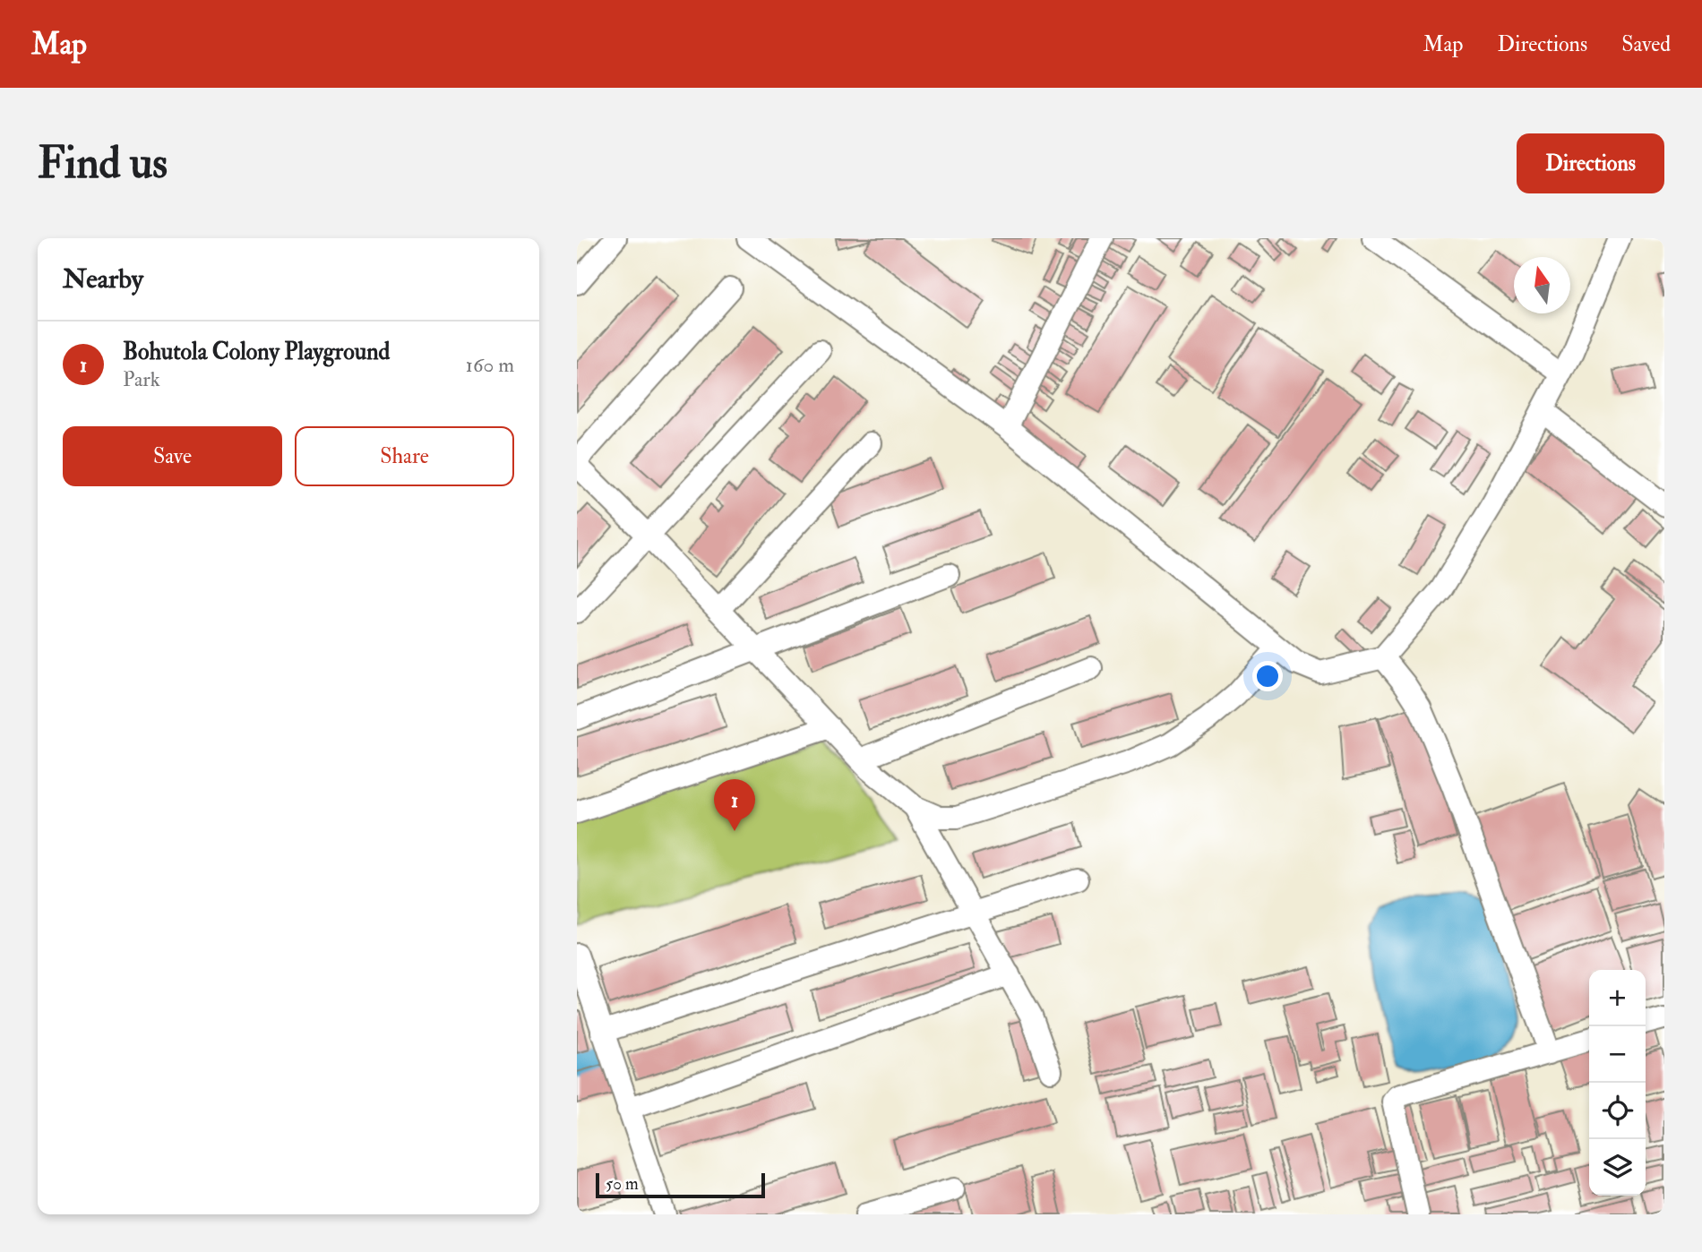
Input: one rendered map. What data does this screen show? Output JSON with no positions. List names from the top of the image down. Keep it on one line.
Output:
{"scale_bar":"50 m","north":"top","page":{"header":"Map","nav":["Map","Directions","Saved"],"buttons":["Directions",["Save","Share"]],"title":"Find us","heading":"Nearby","list":[{"mark":"1","name":"Bohutola Colony Playground","note":"Park","value":"160 m"}],"pins":"1","map_buttons":["+","−"],"scale":"50 m"}}
